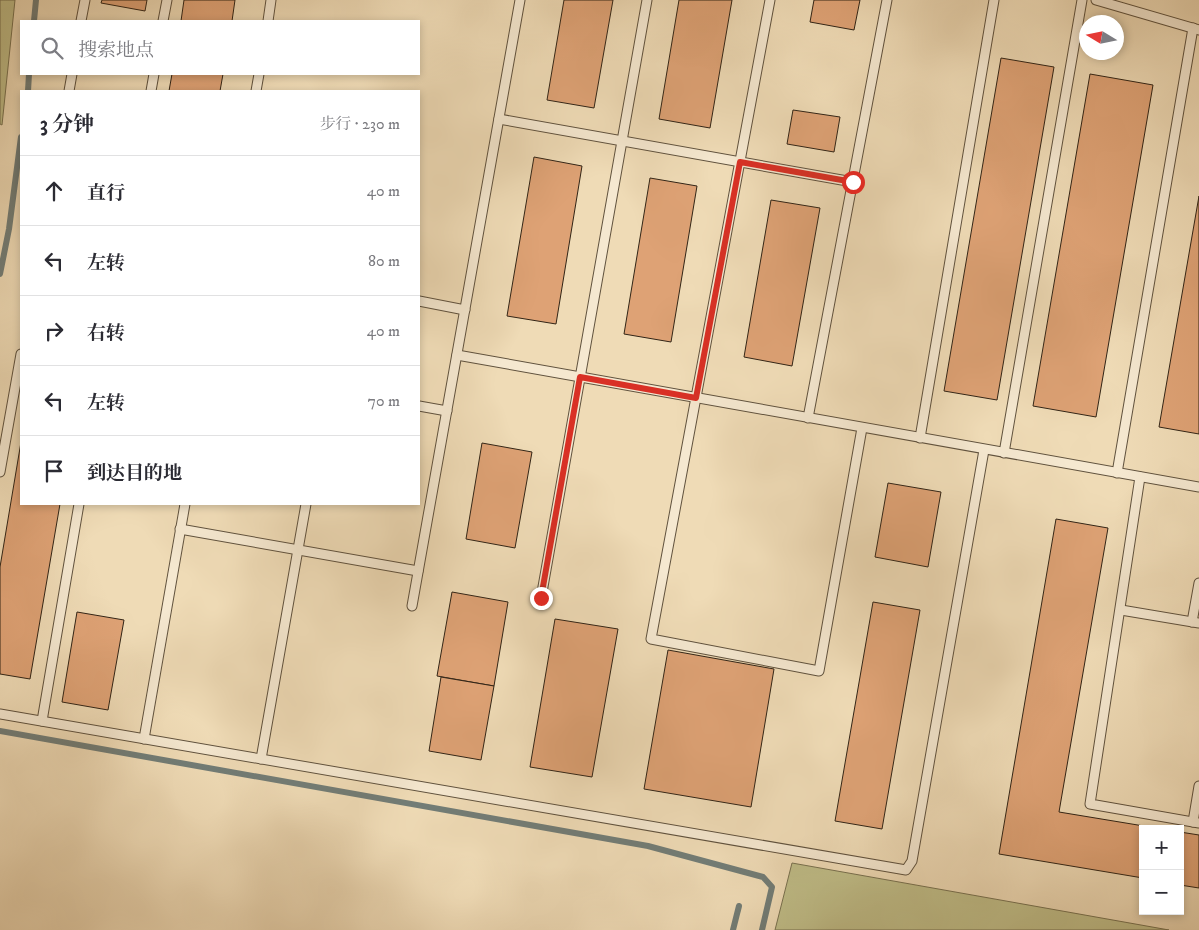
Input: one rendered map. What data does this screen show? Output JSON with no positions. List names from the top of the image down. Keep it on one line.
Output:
{"north":"left","page":{"search":"搜索地点","heading":["3 分钟","步行 · 230 m"],"list":[["直行","40 m"],["左转","80 m"],["右转","40 m"],["左转","70 m"],"到达目的地"],"map_buttons":["+","−"]}}
